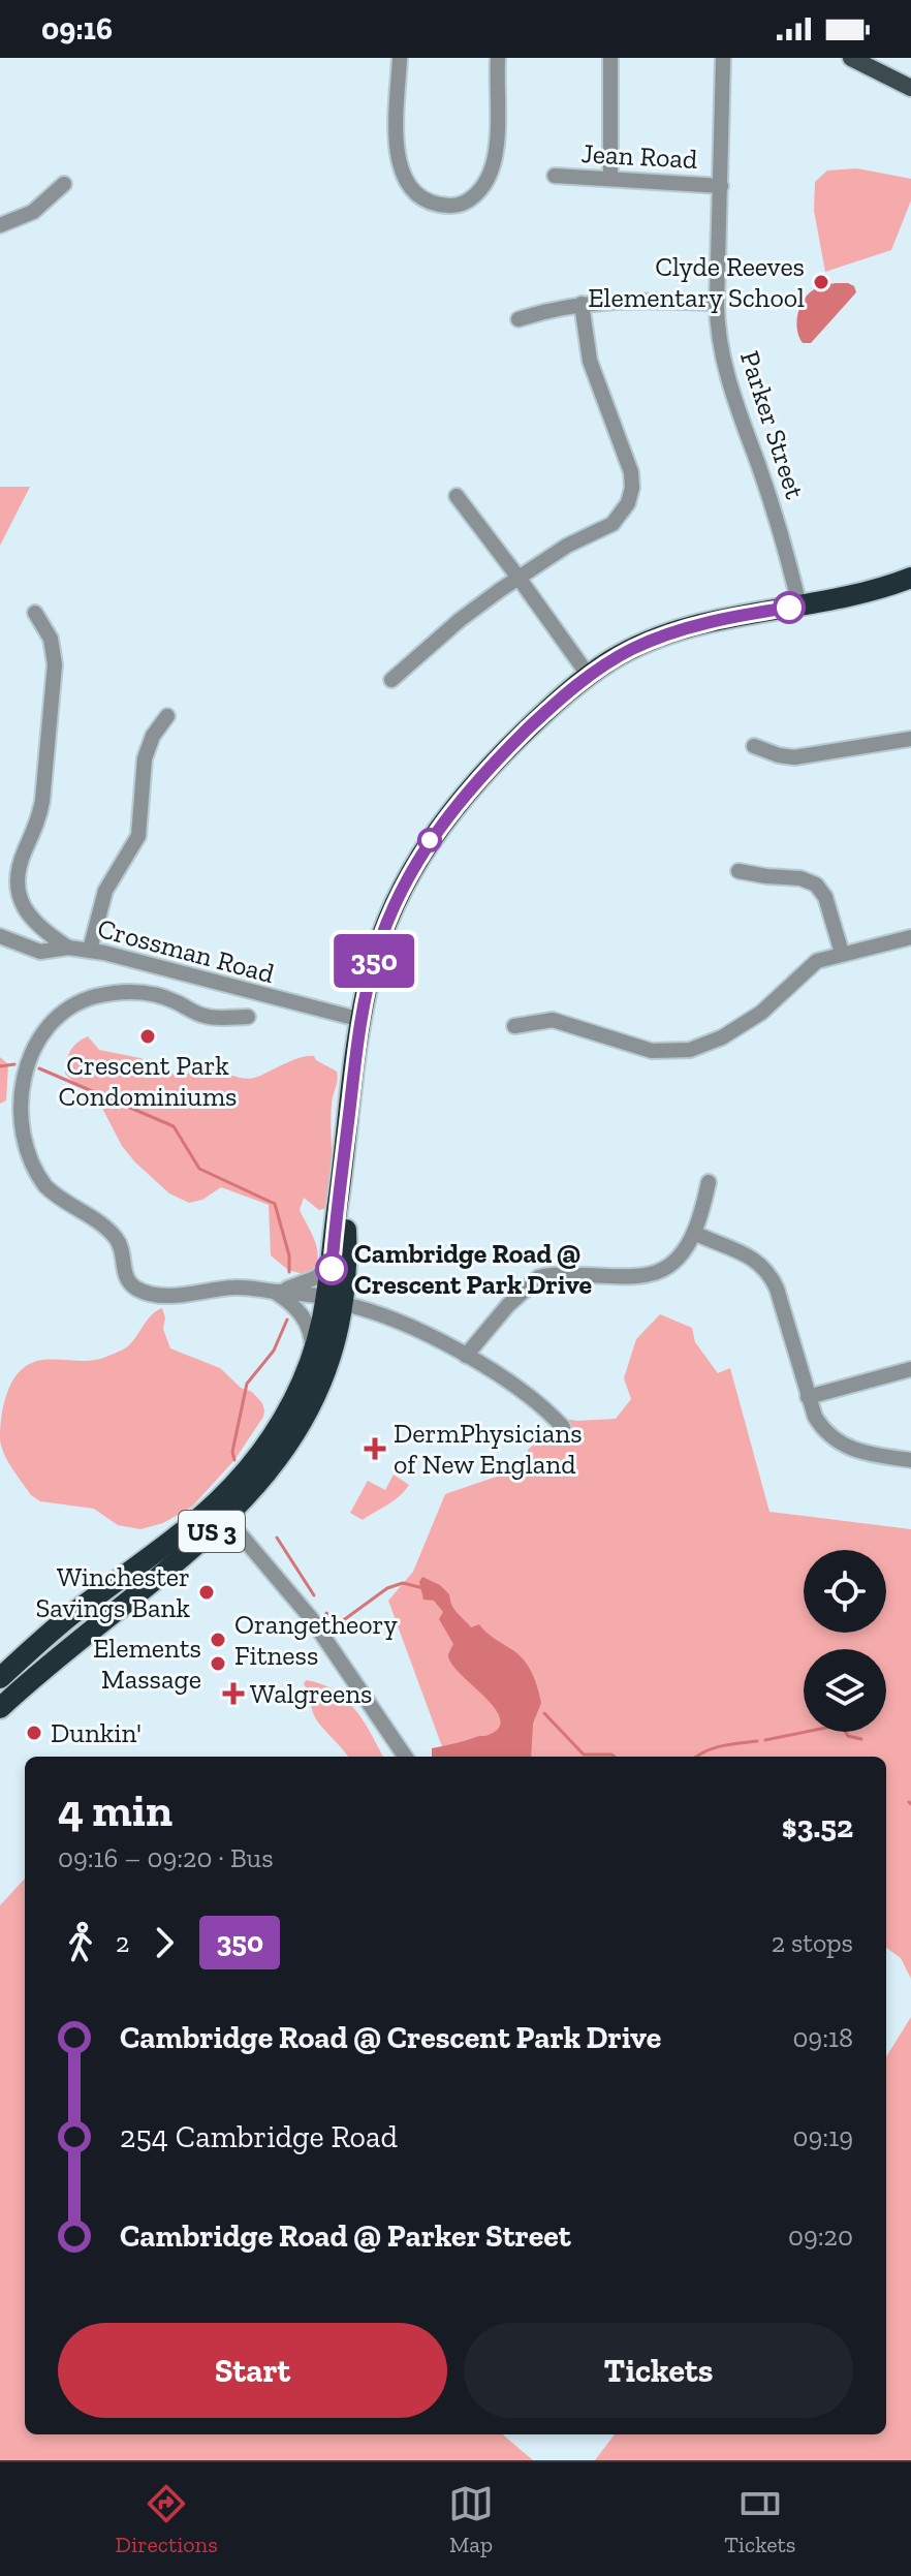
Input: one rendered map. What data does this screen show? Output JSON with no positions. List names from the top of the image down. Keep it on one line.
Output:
{"streets":{"highway":["US 3"],"street":["Jean Road","Parker Street","Crossman Road"]},"crossings":[["Jean Road","Parker Street"],["Parker Street","US 3"],["Crossman Road","US 3"]],"places":{"other":["Clyde Reeves Elementary School","Crescent Park Condominiums","Cambridge Road @ Crescent Park Drive","Winchester Savings Bank","Orangetheory Fitness","Elements Massage","Dunkin'"],"health":["DermPhysicians of New England","Walgreens"]},"lines":["bus line 350"],"page":{"status":"09:16","on_map":"350","heading":["4 min","09:16 – 09:20 · Bus","$3.52"],"legs":["2","350","2 stops"],"list":[{"name":"Cambridge Road @ Crescent Park Drive","value":"09:18"},{"name":"254 Cambridge Road","value":"09:19"},{"name":"Cambridge Road @ Parker Street","value":"09:20"}],"buttons":["Start","Tickets"],"tabs":["Directions","Map","Tickets"]}}
